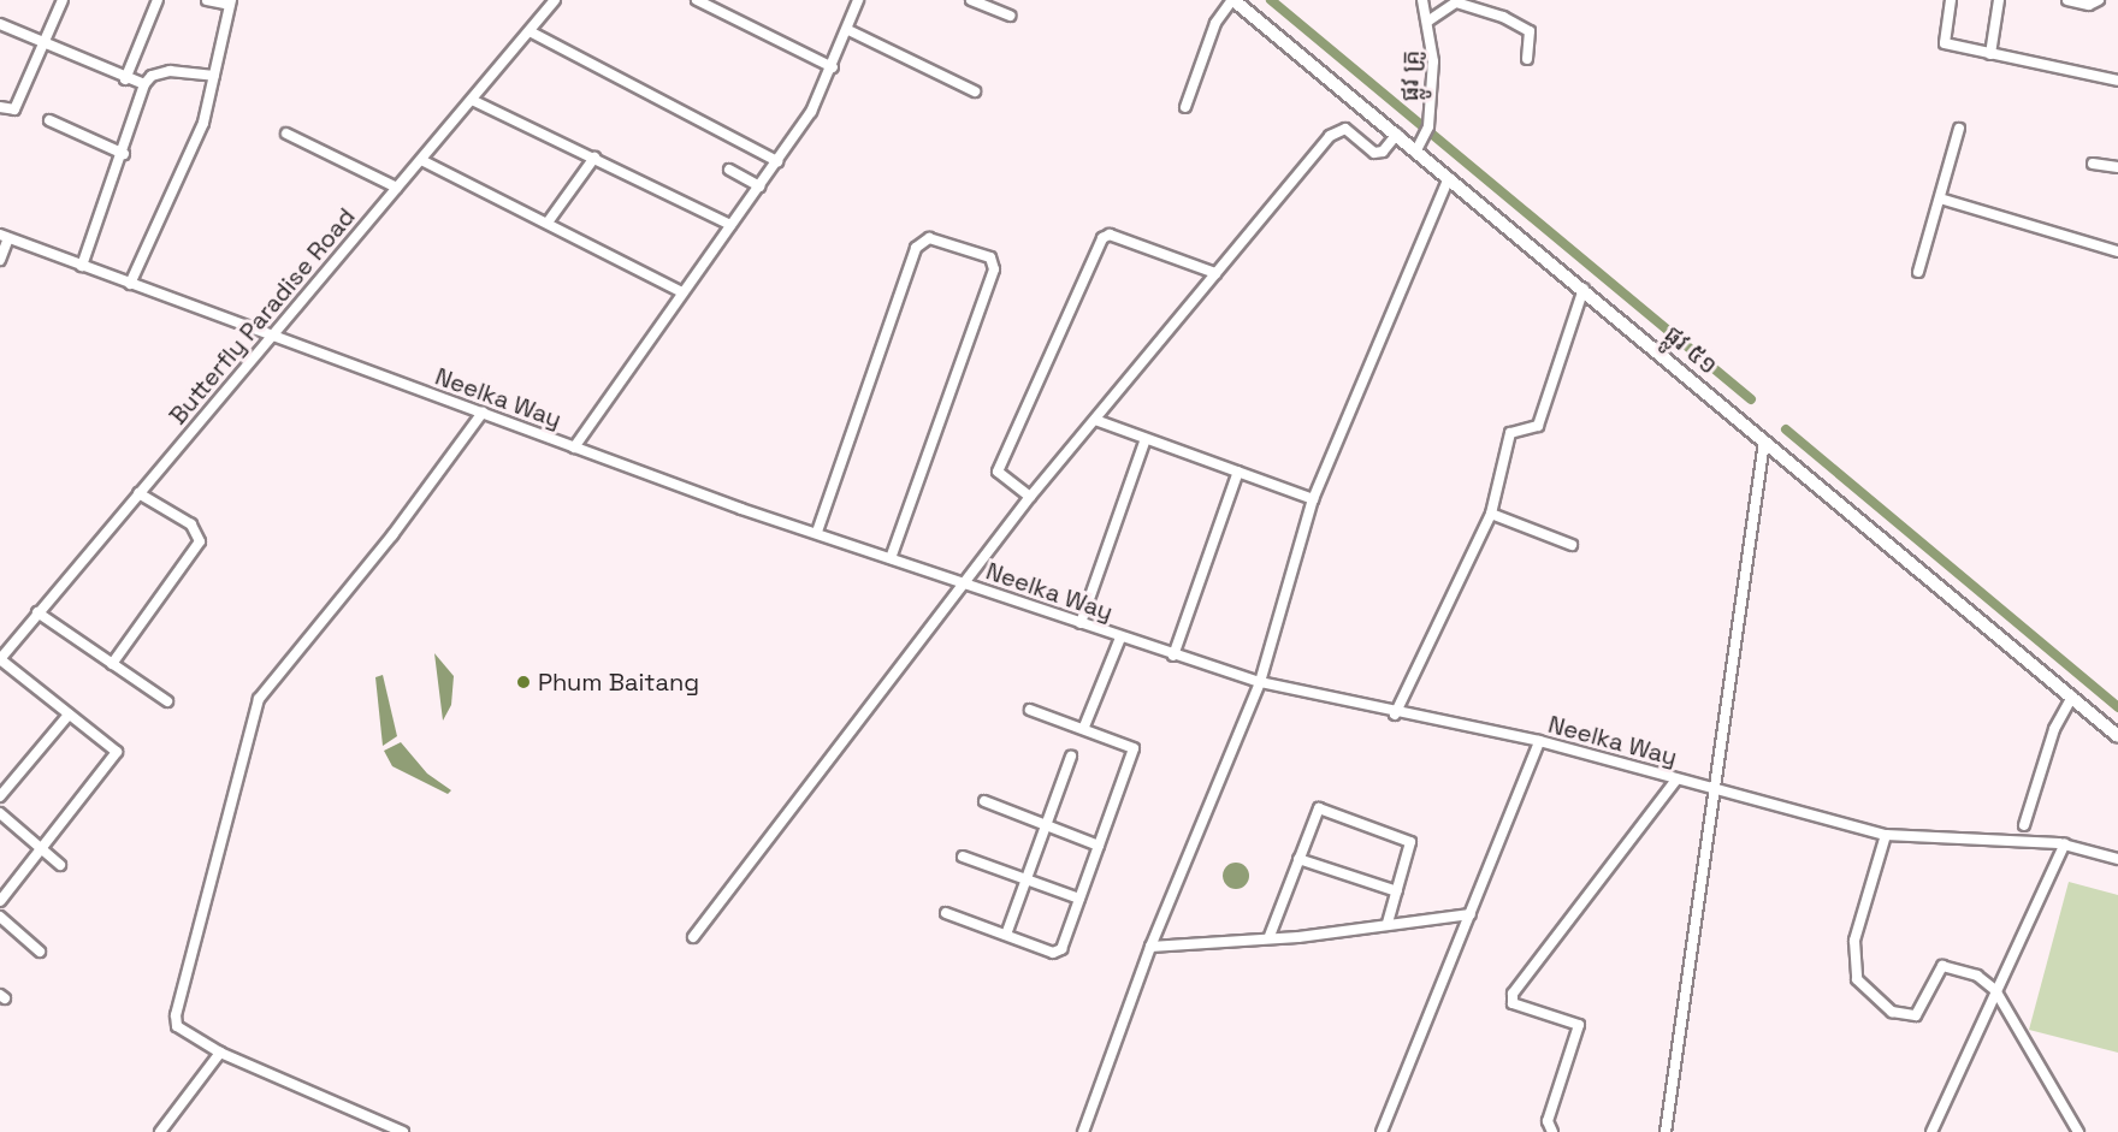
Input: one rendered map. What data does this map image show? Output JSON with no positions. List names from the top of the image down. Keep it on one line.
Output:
{"streets":{"main road":["ផ្លូវ ៥១"],"street":["ផ្លូវ គ្រូ","Butterfly Paradise Road","Neelka Way"]},"crossings":[["ផ្លូវ គ្រូ","ផ្លូវ ៥១"],["Butterfly Paradise Road","Neelka Way"]],"places":["Phum Baitang"]}
